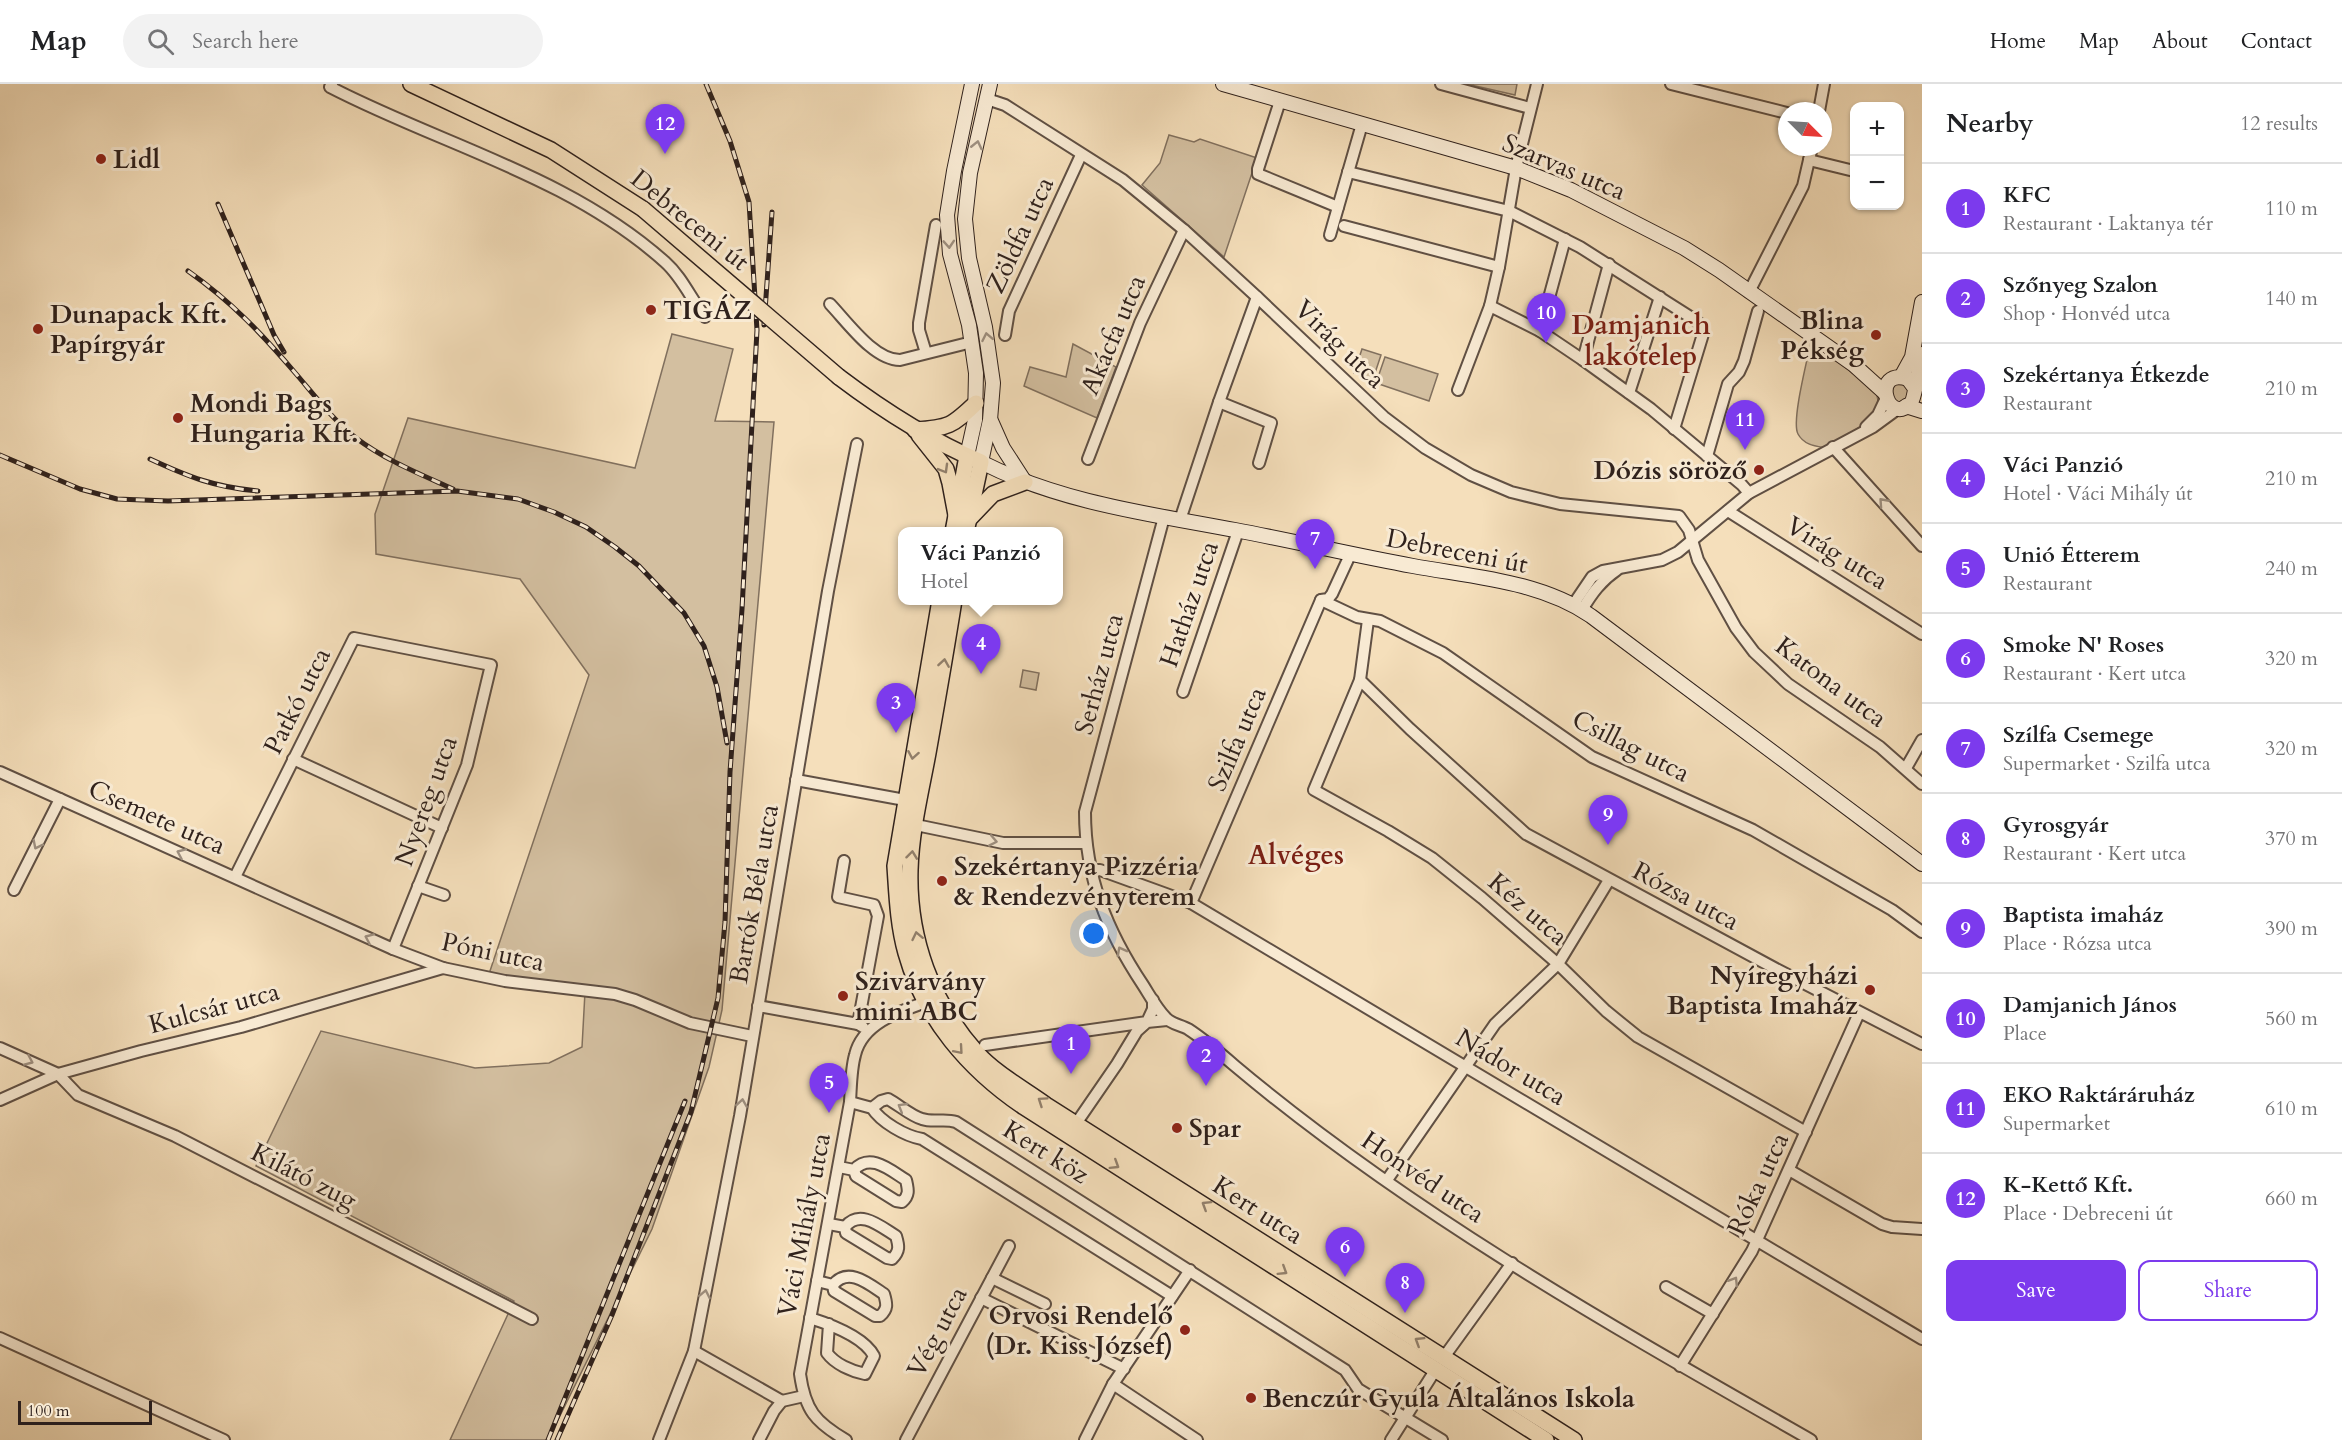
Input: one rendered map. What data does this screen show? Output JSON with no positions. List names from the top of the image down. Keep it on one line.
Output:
{"streets":{"main road":["Debreceni út","Kert utca"],"street":["Szarvas utca","Zöldfa utca","Akácfa utca","Virág utca","Hatház utca","Serház utca","Katona utca","Patkó utca","Szilfa utca","Csillag utca","Nyereg utca","Csemete utca","Bartók Béla utca","Rózsa utca","Kéz utca","Póni utca","Kulcsár utca","Nádor utca","Kert köz","Kilátó zug","Honvéd utca","Róka utca","Váci Mihály utca","Vég utca"]},"crossings":[["Debreceni út","Hatház utca"],["Debreceni út","Serház utca"],["Debreceni út","Szilfa utca"],["Zöldfa utca","Virág utca"],["Akácfa utca","Virág utca"],["Virág utca","Katona utca"],["Patkó utca","Nyereg utca"],["Patkó utca","Csemete utca"],["Patkó utca","Póni utca"],["Szilfa utca","Csillag utca"],["Szilfa utca","Nádor utca"],["Nyereg utca","Póni utca"],["Csemete utca","Póni utca"],["Bartók Béla utca","Póni utca"],["Rózsa utca","Kéz utca"],["Rózsa utca","Róka utca"],["Kéz utca","Róka utca"],["Póni utca","Kulcsár utca"],["Kulcsár utca","Kilátó zug"],["Nádor utca","Honvéd utca"],["Nádor utca","Róka utca"],["Kert köz","Váci Mihály utca"],["Honvéd utca","Róka utca"]],"districts":["Damjanich lakótelep","Alvéges"],"places":["Lidl","TIGÁZ","Dunapack Kft. Papírgyár","Blina Pékség","Mondi Bags Hungaria Kft.","Dózis söröző","Szekértanya Pizzéria & Rendezvényterem","Nyíregyházi Baptista Imaház","Szivárvány mini ABC","Spar","Orvosi Rendelő (Dr. Kiss József)","Benczúr Gyula Általános Iskola"],"scale_bar":"100 m","north":"bottom right","page":{"header":"Map","search":"Search here","nav":["Home","Map","About","Contact"],"heading":["Nearby","12 results"],"map_buttons":["+","−"],"pins":["12","10","11","7","4","3","9","1","2","5","6","8"],"list":[{"mark":"1","name":"KFC","note":"Restaurant · Laktanya tér","value":"110 m"},{"mark":"2","name":"Szőnyeg Szalon","note":"Shop · Honvéd utca","value":"140 m"},{"mark":"3","name":"Szekértanya Étkezde","note":"Restaurant","value":"210 m"},{"mark":"4","name":"Váci Panzió","note":"Hotel · Váci Mihály út","value":"210 m"},{"mark":"5","name":"Unió Étterem","note":"Restaurant","value":"240 m"},{"mark":"6","name":"Smoke N' Roses","note":"Restaurant · Kert utca","value":"320 m"},{"mark":"7","name":"Szílfa Csemege","note":"Supermarket · Szilfa utca","value":"320 m"},{"mark":"8","name":"Gyrosgyár","note":"Restaurant · Kert utca","value":"370 m"},{"mark":"9","name":"Baptista imaház","note":"Place · Rózsa utca","value":"390 m"},{"mark":"10","name":"Damjanich János","note":"Place","value":"560 m"},{"mark":"11","name":"EKO Raktáráruház","note":"Supermarket","value":"610 m"},{"mark":"12","name":"K-Kettő Kft.","note":"Place · Debreceni út","value":"660 m"}],"popup":["Váci Panzió","Hotel"],"buttons":["Save","Share"],"scale":"100 m"}}
